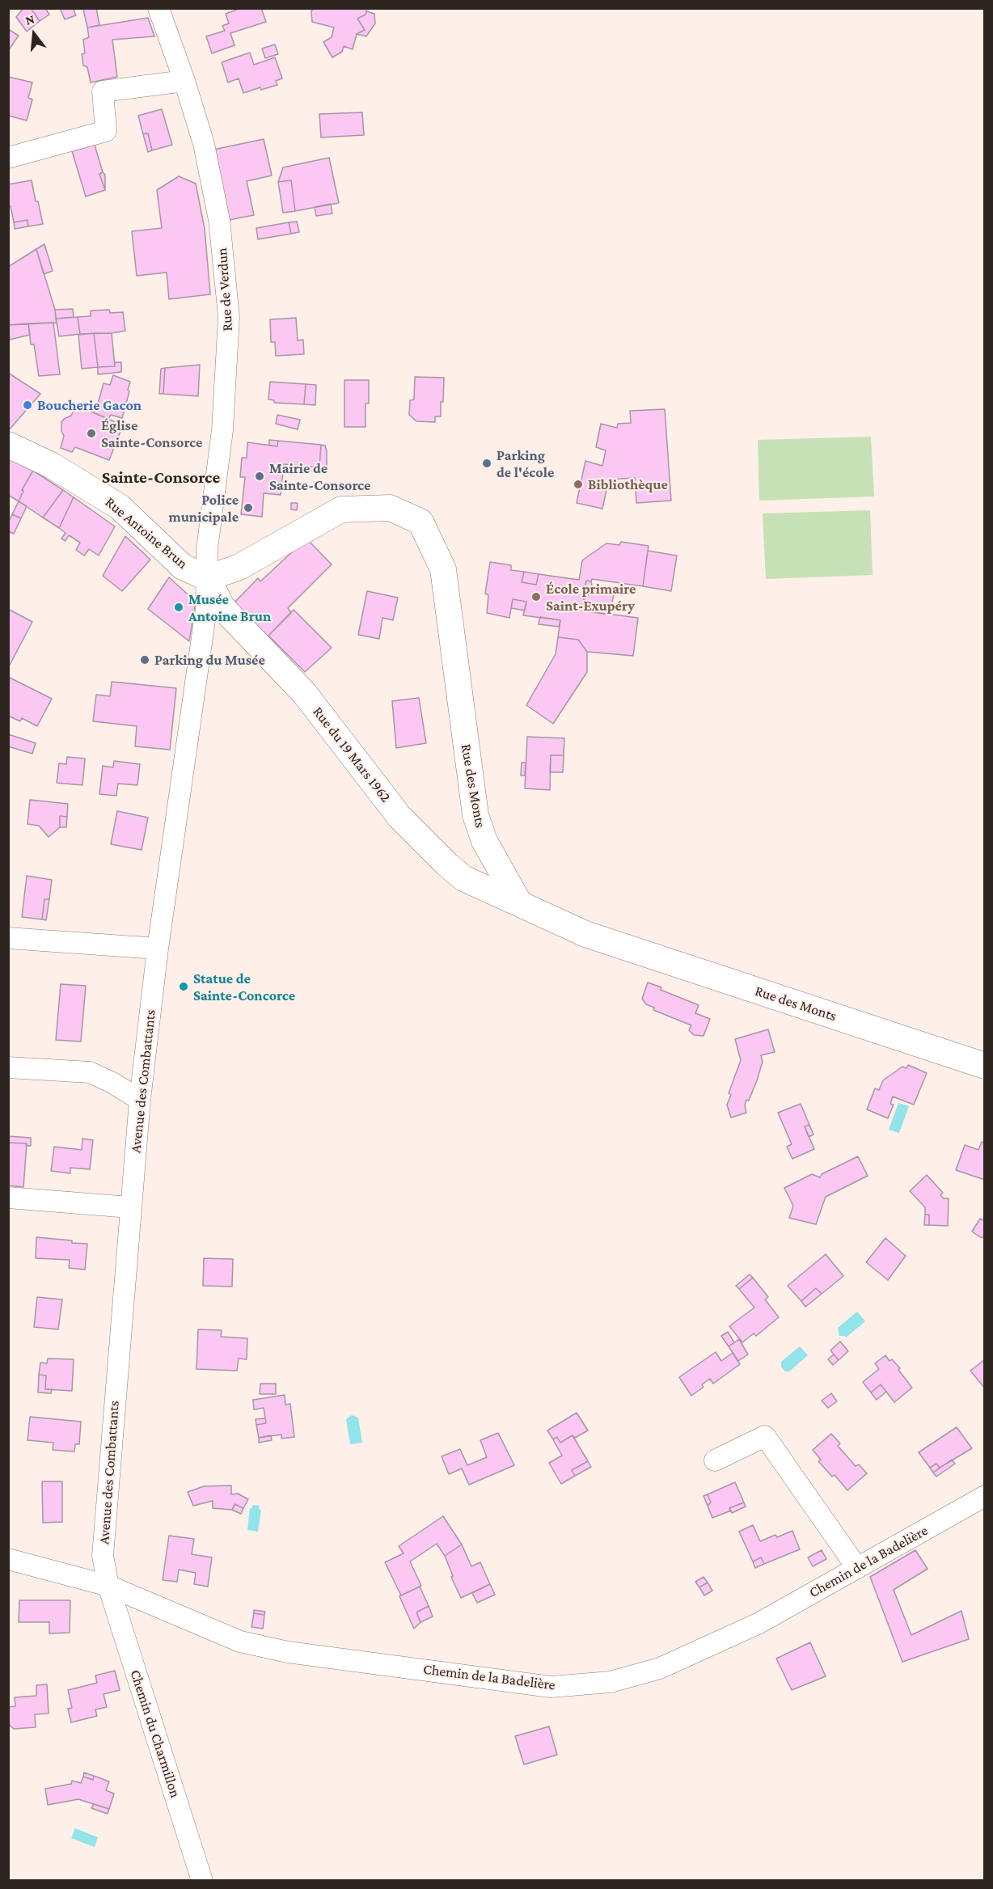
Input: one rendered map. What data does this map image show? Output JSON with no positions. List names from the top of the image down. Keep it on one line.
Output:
{"streets":{"street":["Rue de Verdun","Rue Antoine Brun","Rue du 19 Mars 1962","Rue des Monts","Avenue des Combattants","Chemin de la Badelière","Chemin du Charmillon"]},"crossings":[["Rue de Verdun","Rue Antoine Brun"],["Rue de Verdun","Rue du 19 Mars 1962"],["Rue de Verdun","Rue des Monts"],["Rue de Verdun","Avenue des Combattants"],["Rue Antoine Brun","Rue du 19 Mars 1962"],["Rue Antoine Brun","Rue des Monts"],["Rue Antoine Brun","Avenue des Combattants"],["Rue du 19 Mars 1962","Rue des Monts"],["Rue du 19 Mars 1962","Avenue des Combattants"],["Rue des Monts","Avenue des Combattants"],["Avenue des Combattants","Chemin de la Badelière"],["Avenue des Combattants","Chemin du Charmillon"],["Chemin de la Badelière","Chemin du Charmillon"]],"districts":["Sainte-Consorce"],"places":["Boucherie Gacon","Église Sainte-Consorce","Parking de l'école","Mairie de Sainte-Consorce","Bibliothèque","Police municipale","École primaire Saint-Exupéry","Musée Antoine Brun","Parking du Musée","Statue de Sainte-Concorce"],"north":"top"}
